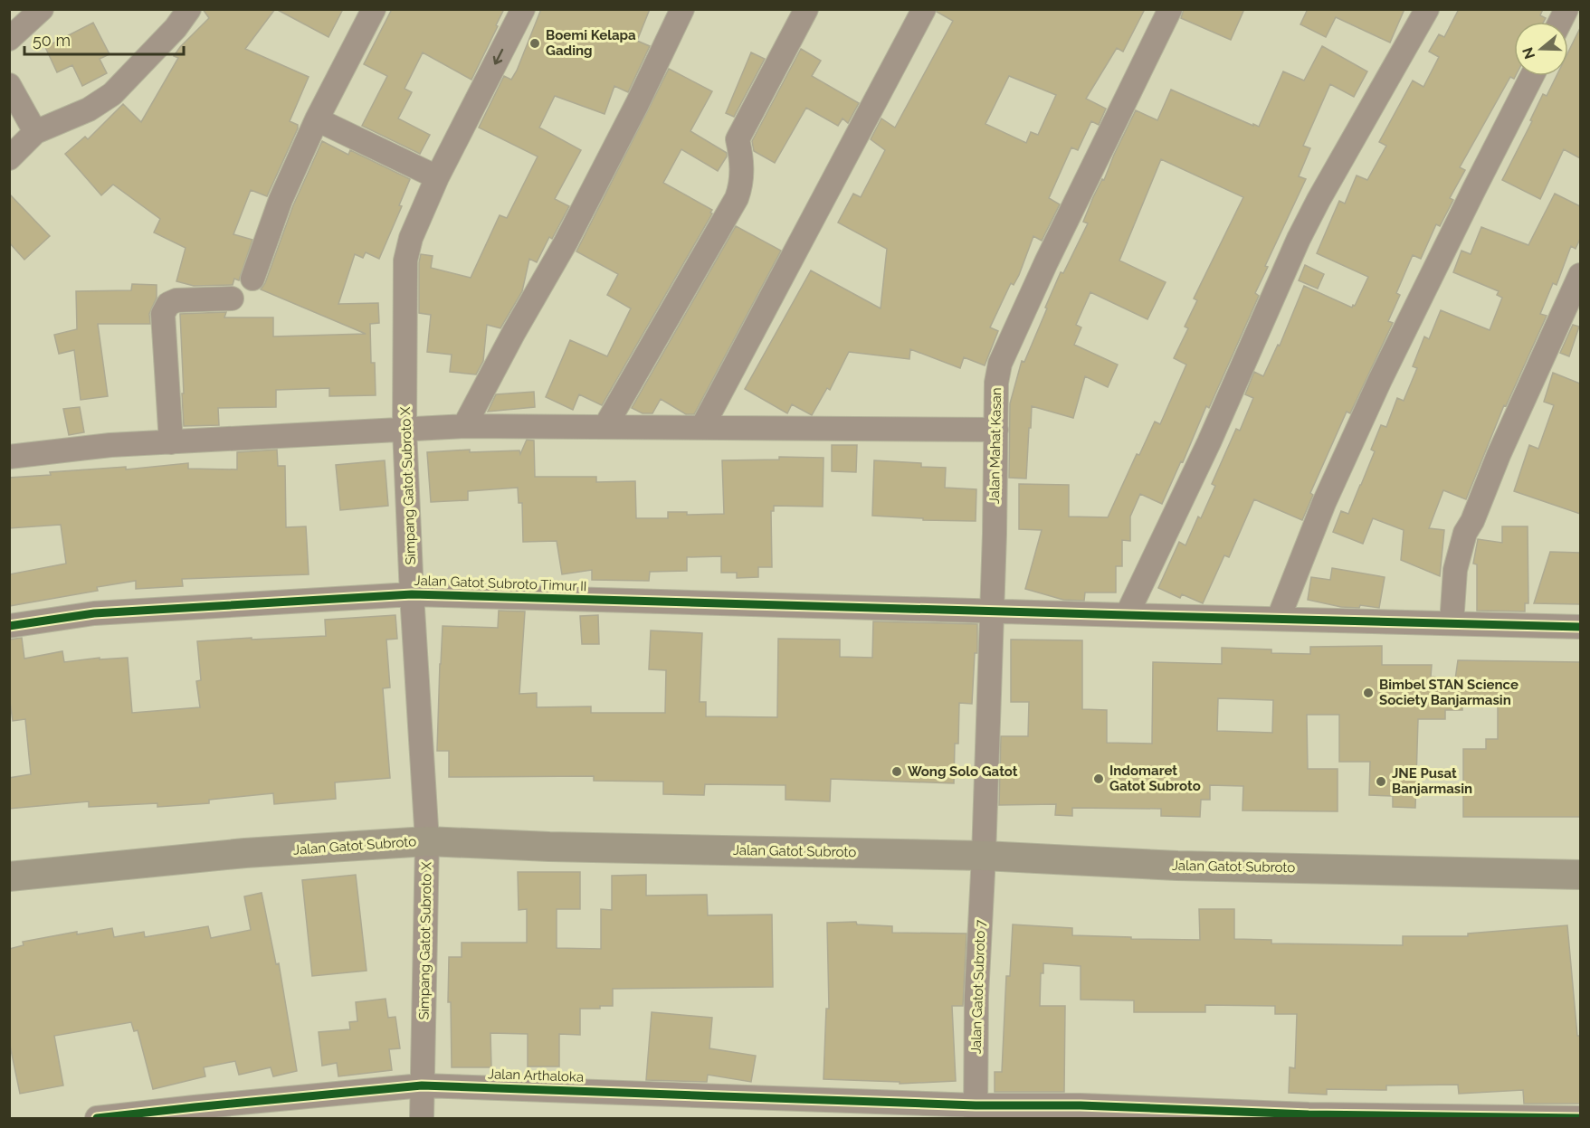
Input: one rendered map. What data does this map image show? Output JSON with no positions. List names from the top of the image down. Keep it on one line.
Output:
{"streets":{"main road":["Jalan Gatot Subroto"],"street":["Jalan Mahat Kasan","Simpang Gatot Subroto X","Jalan Gatot Subroto Timur II","Jalan Gatot Subroto 7","Jalan Arthaloka"]},"crossings":[["Jalan Mahat Kasan","Jalan Gatot Subroto Timur II"],["Jalan Mahat Kasan","Jalan Gatot Subroto"],["Jalan Mahat Kasan","Jalan Gatot Subroto 7"],["Simpang Gatot Subroto X","Jalan Gatot Subroto Timur II"],["Simpang Gatot Subroto X","Jalan Gatot Subroto"],["Simpang Gatot Subroto X","Jalan Arthaloka"],["Jalan Gatot Subroto","Jalan Gatot Subroto 7"],["Jalan Gatot Subroto 7","Jalan Arthaloka"]],"places":["Boemi Kelapa Gading","Bimbel STAN Science Society Banjarmasin","Wong Solo Gatot","Indomaret Gatot Subroto","JNE Pusat Banjarmasin"],"scale_bar":"50 m","north":"left"}
